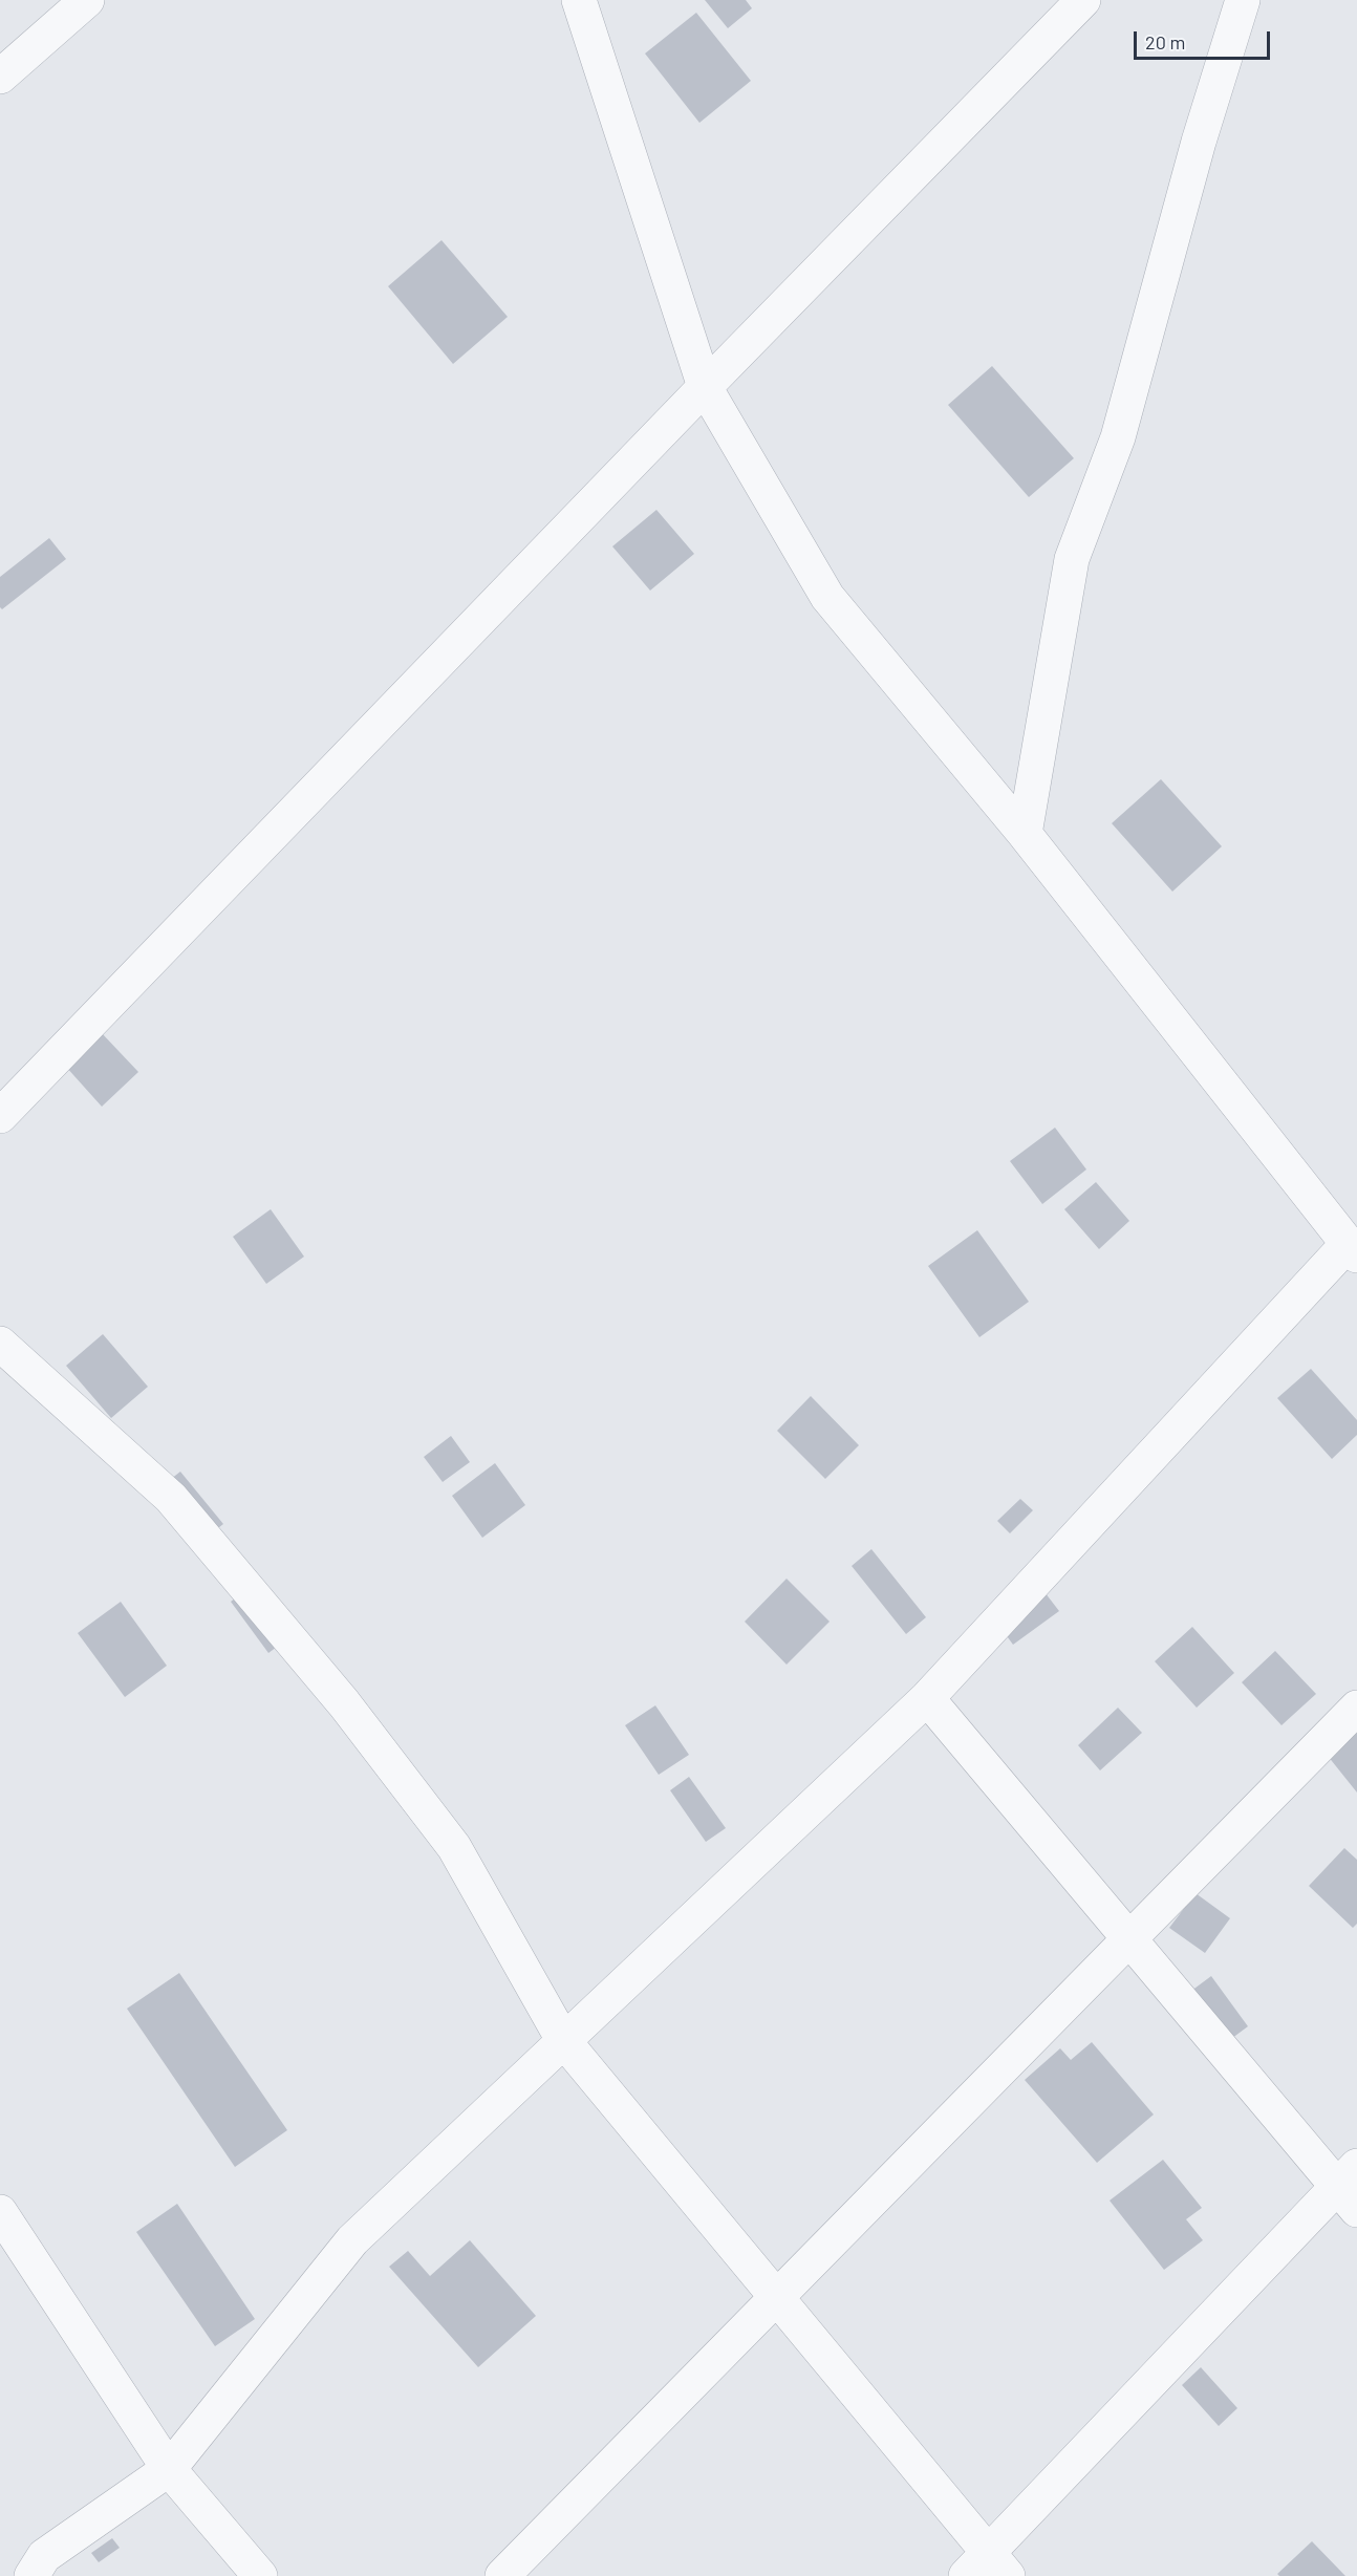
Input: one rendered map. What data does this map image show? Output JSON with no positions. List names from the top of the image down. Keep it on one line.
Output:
{"scale_bar":"20 m"}
